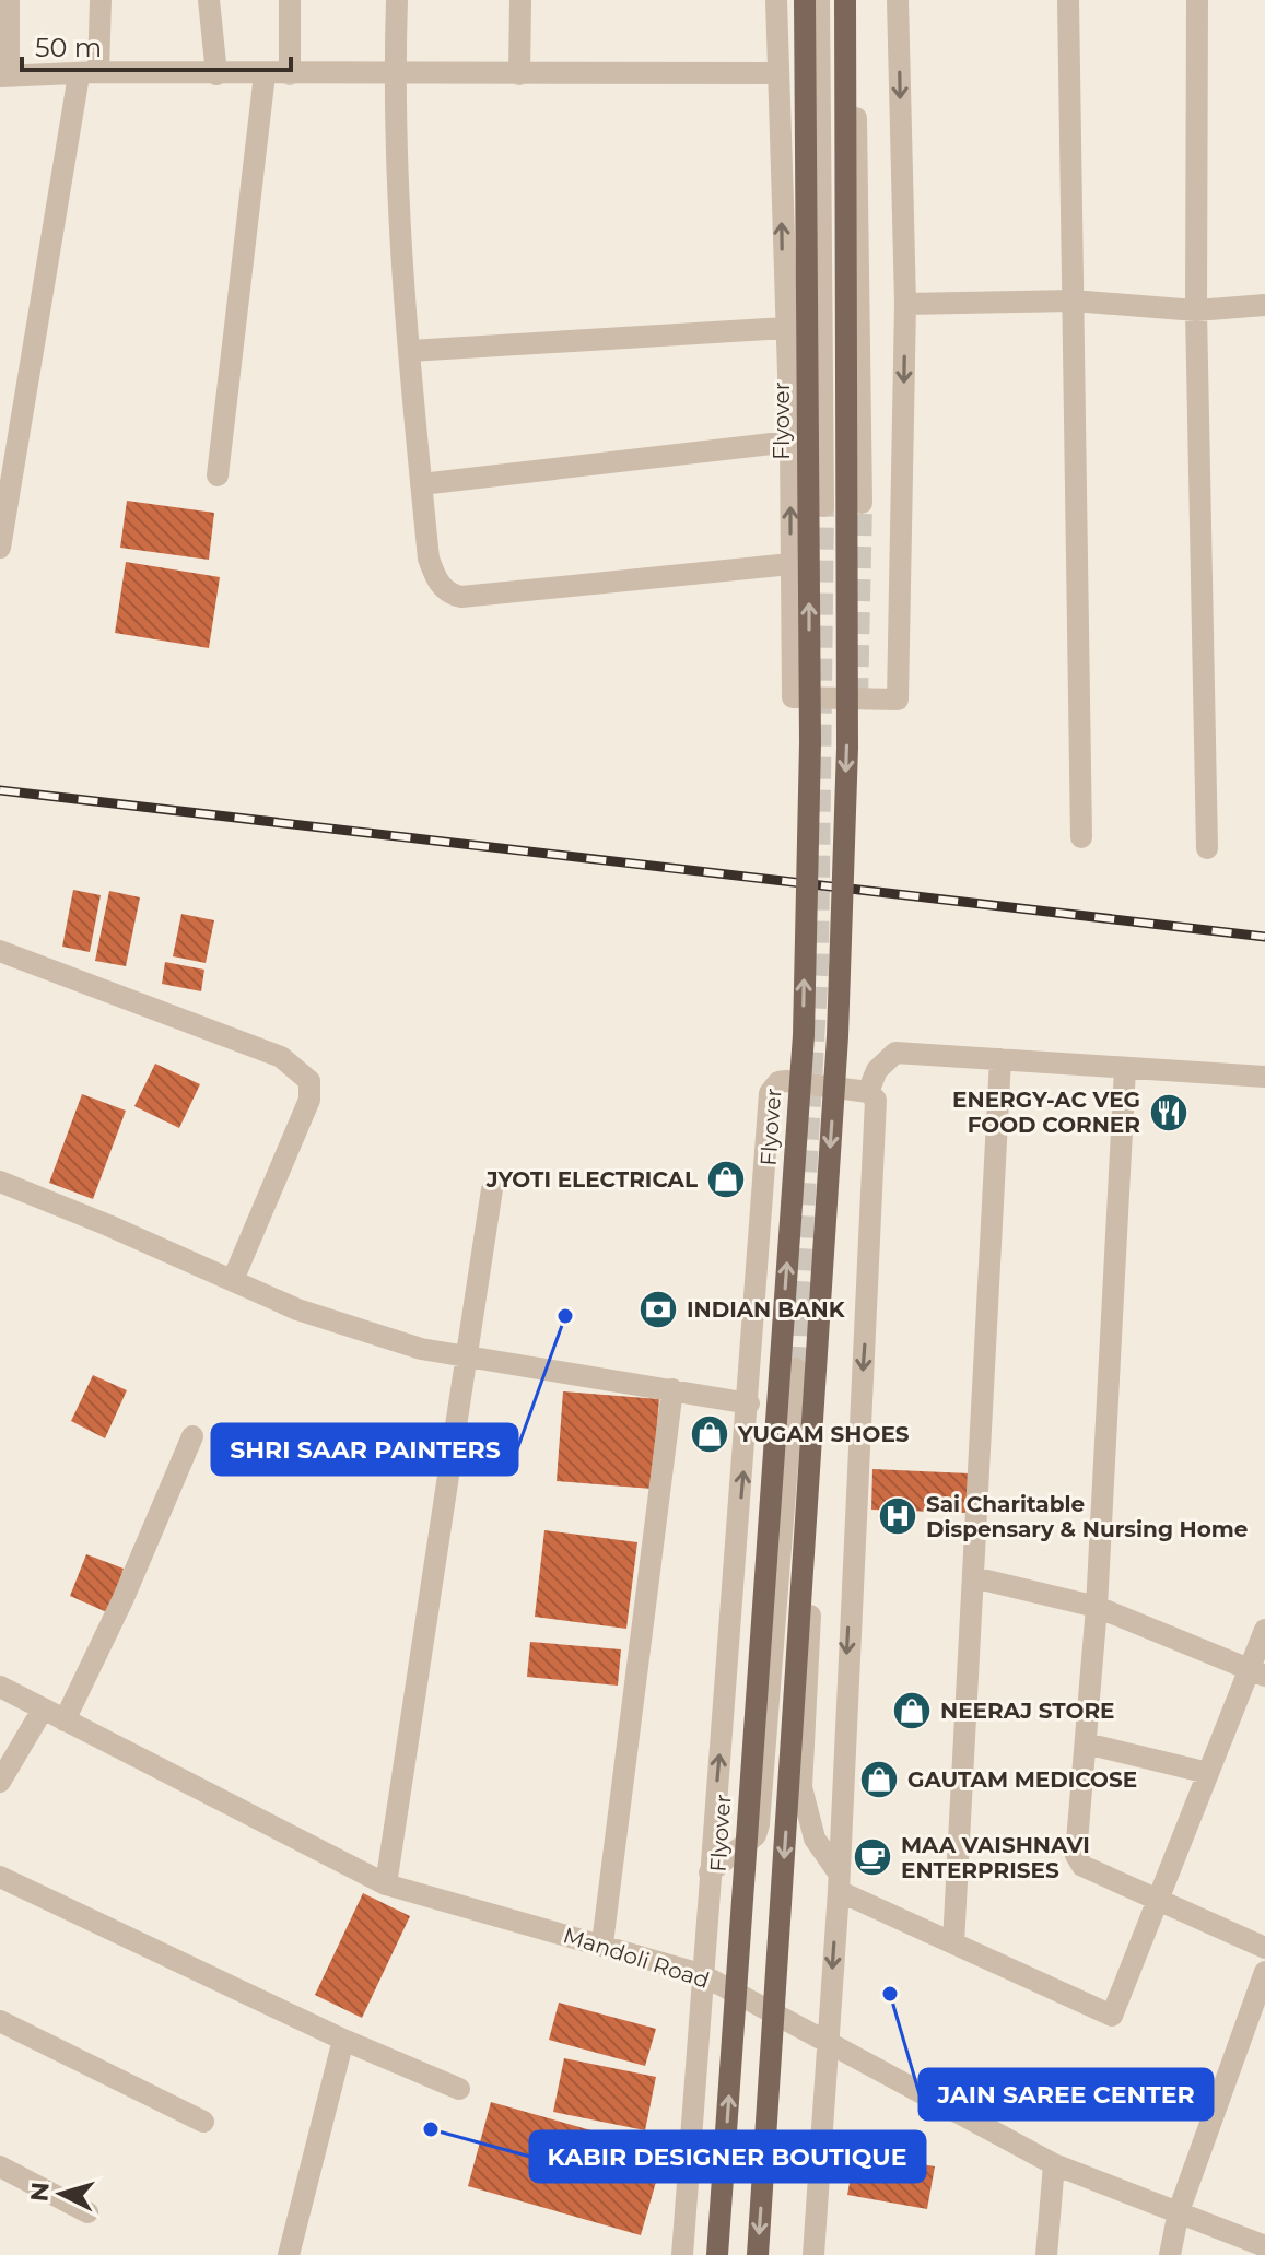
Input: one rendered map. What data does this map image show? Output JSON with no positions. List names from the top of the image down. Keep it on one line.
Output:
{"streets":{"main road":["Flyover"],"street":["Mandoli Road"]},"places":{"restaurant":["ENERGY-AC VEG FOOD CORNER"],"shop":["JYOTI ELECTRICAL","YUGAM SHOES","NEERAJ STORE","GAUTAM MEDICOSE"],"bank":["INDIAN BANK"],"other":["SHRI SAAR PAINTERS","JAIN SAREE CENTER","KABIR DESIGNER BOUTIQUE"],"hospital":["Sai Charitable Dispensary & Nursing Home"],"cafe":["MAA VAISHNAVI ENTERPRISES"]},"scale_bar":"50 m","north":"left"}
